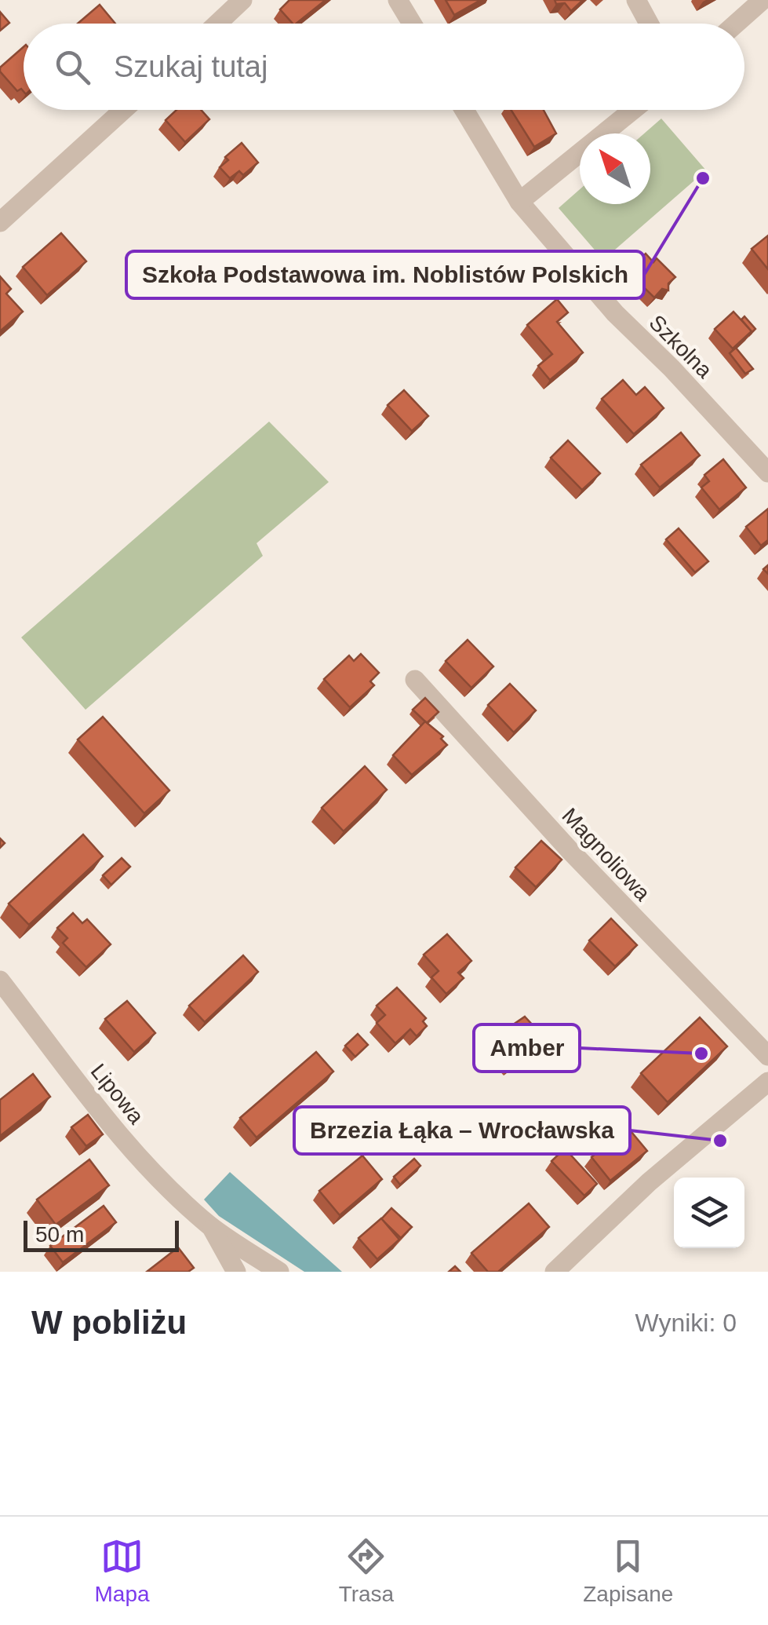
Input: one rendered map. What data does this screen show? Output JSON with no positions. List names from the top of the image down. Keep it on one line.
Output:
{"streets":{"street":["Szkolna","Magnoliowa","Lipowa"]},"places":["Szkoła Podstawowa im. Noblistów Polskich","Amber","Brzezia Łąka – Wrocławska"],"scale_bar":"50 m","north":"top left","page":{"search":"Szukaj tutaj","scale":"50 m","heading":["W pobliżu","Wyniki: 0"],"nav":["Mapa","Trasa","Zapisane"]}}
